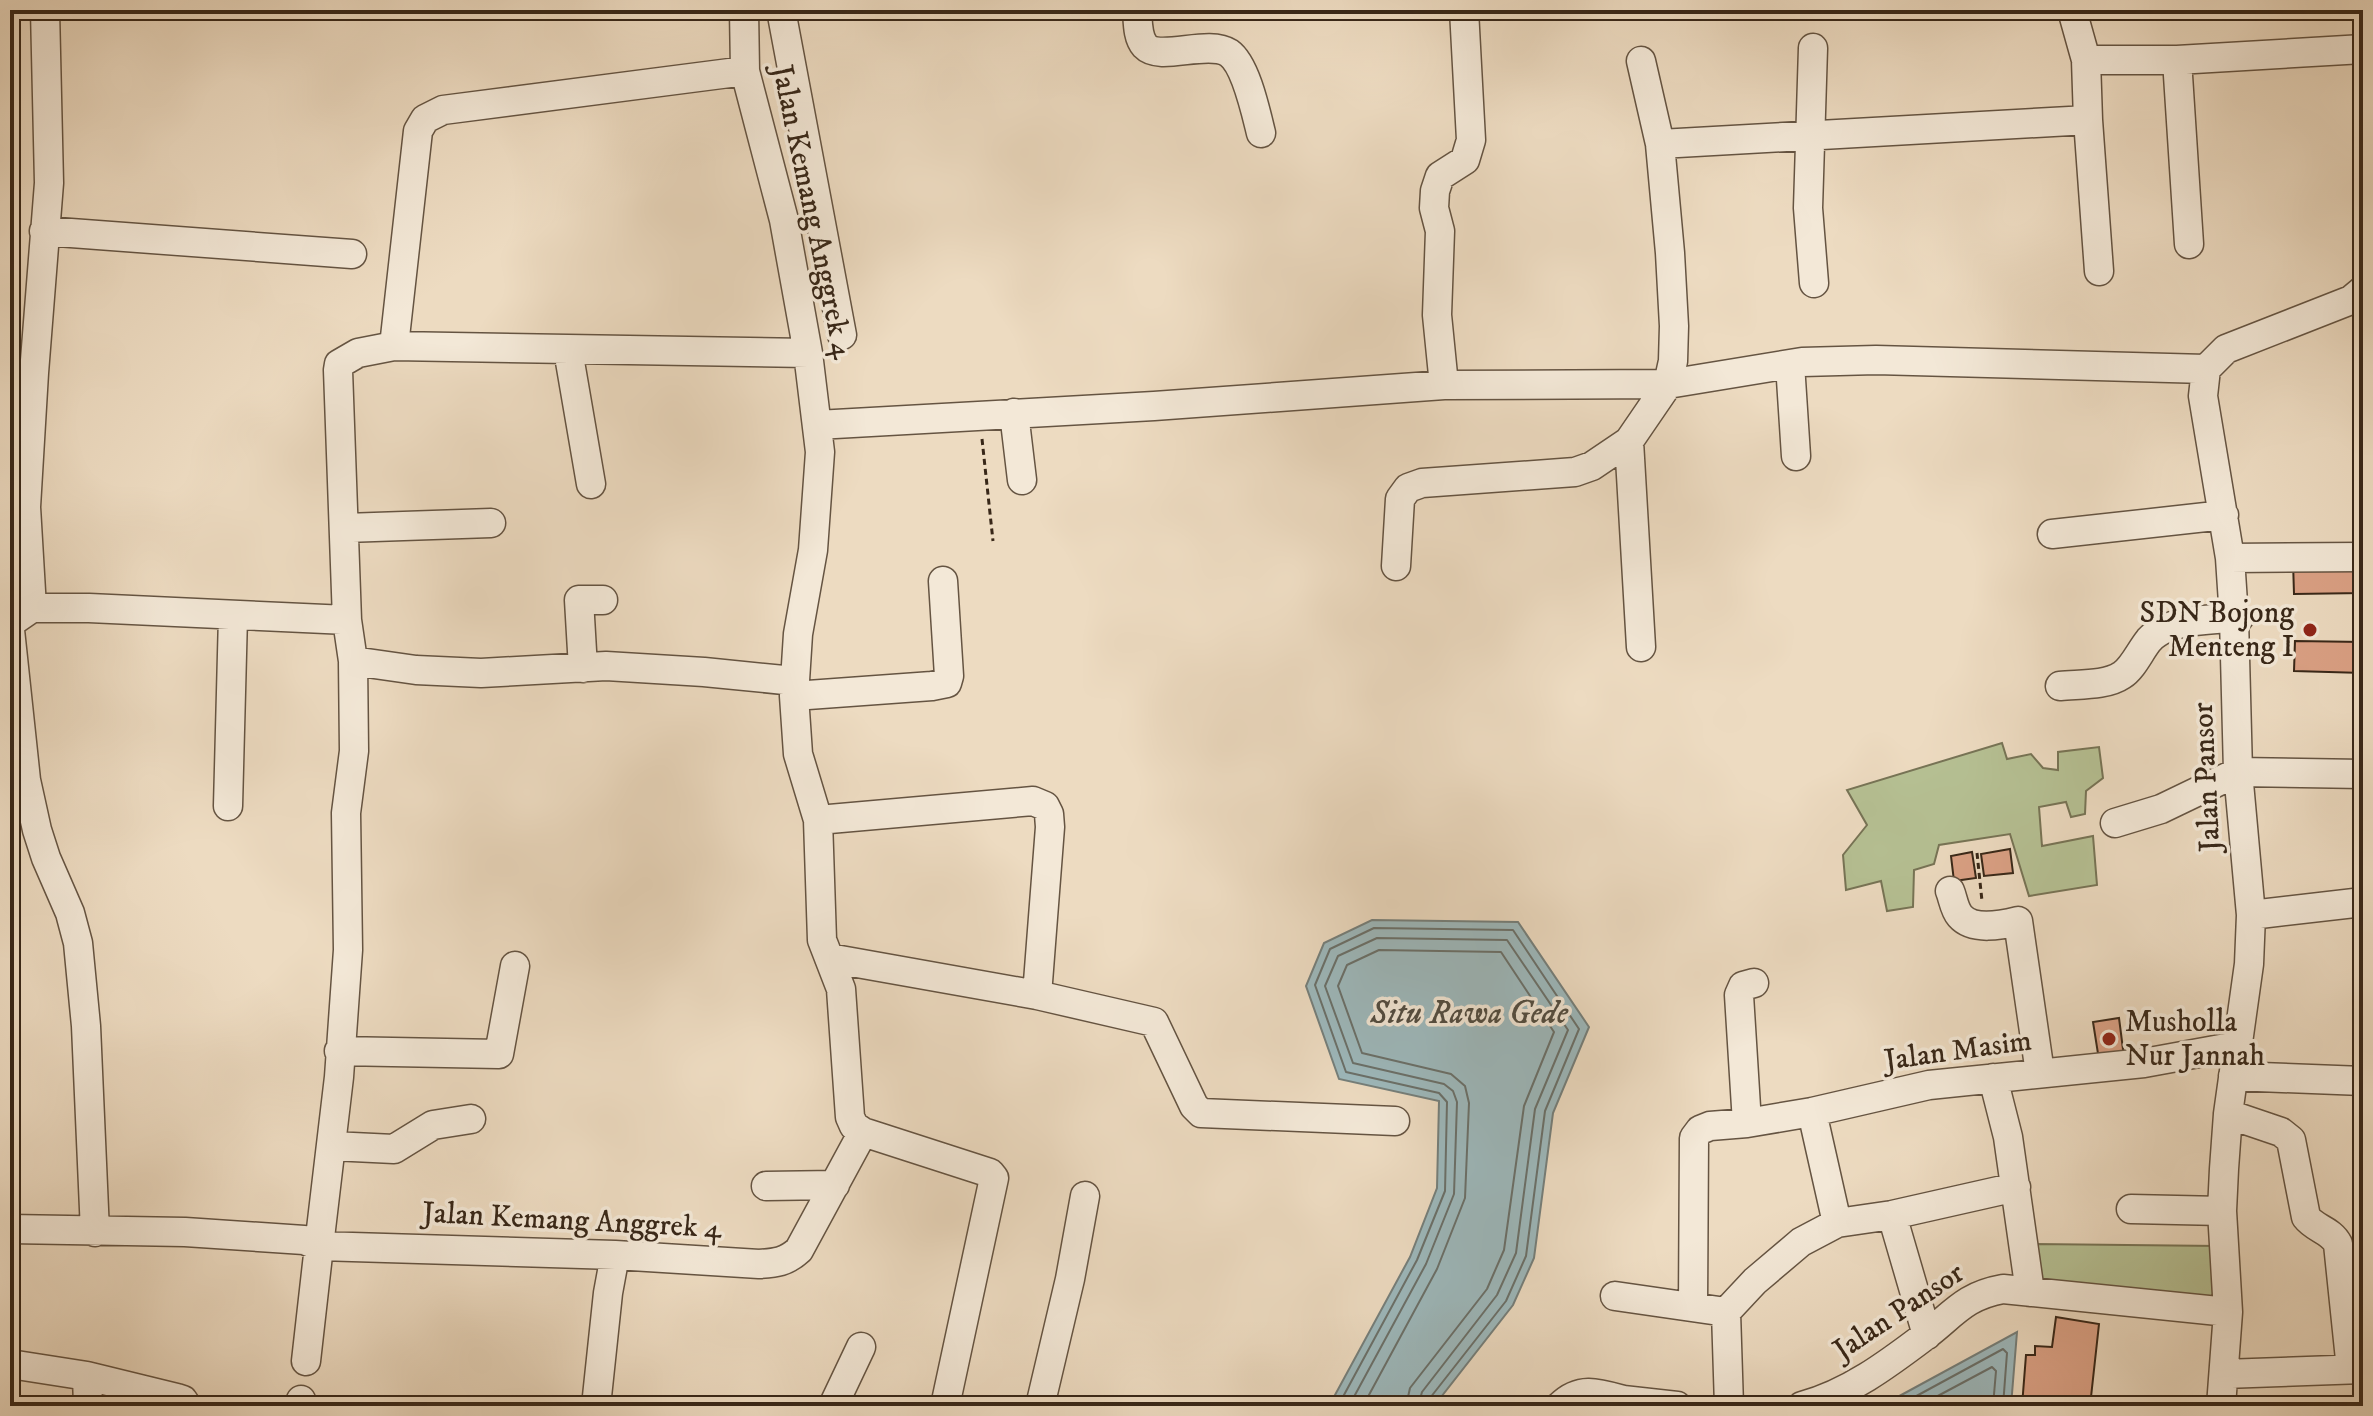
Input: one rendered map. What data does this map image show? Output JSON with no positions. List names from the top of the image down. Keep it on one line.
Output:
{"streets":{"street":["Jalan Kemang Anggrek 4","Jalan Pansor","Jalan Masim"]},"crossings":[["Jalan Pansor","Jalan Masim"]],"water":["Situ Rawa Gede"],"places":["SDN Bojong Menteng I","Musholla Nur Jannah"]}
